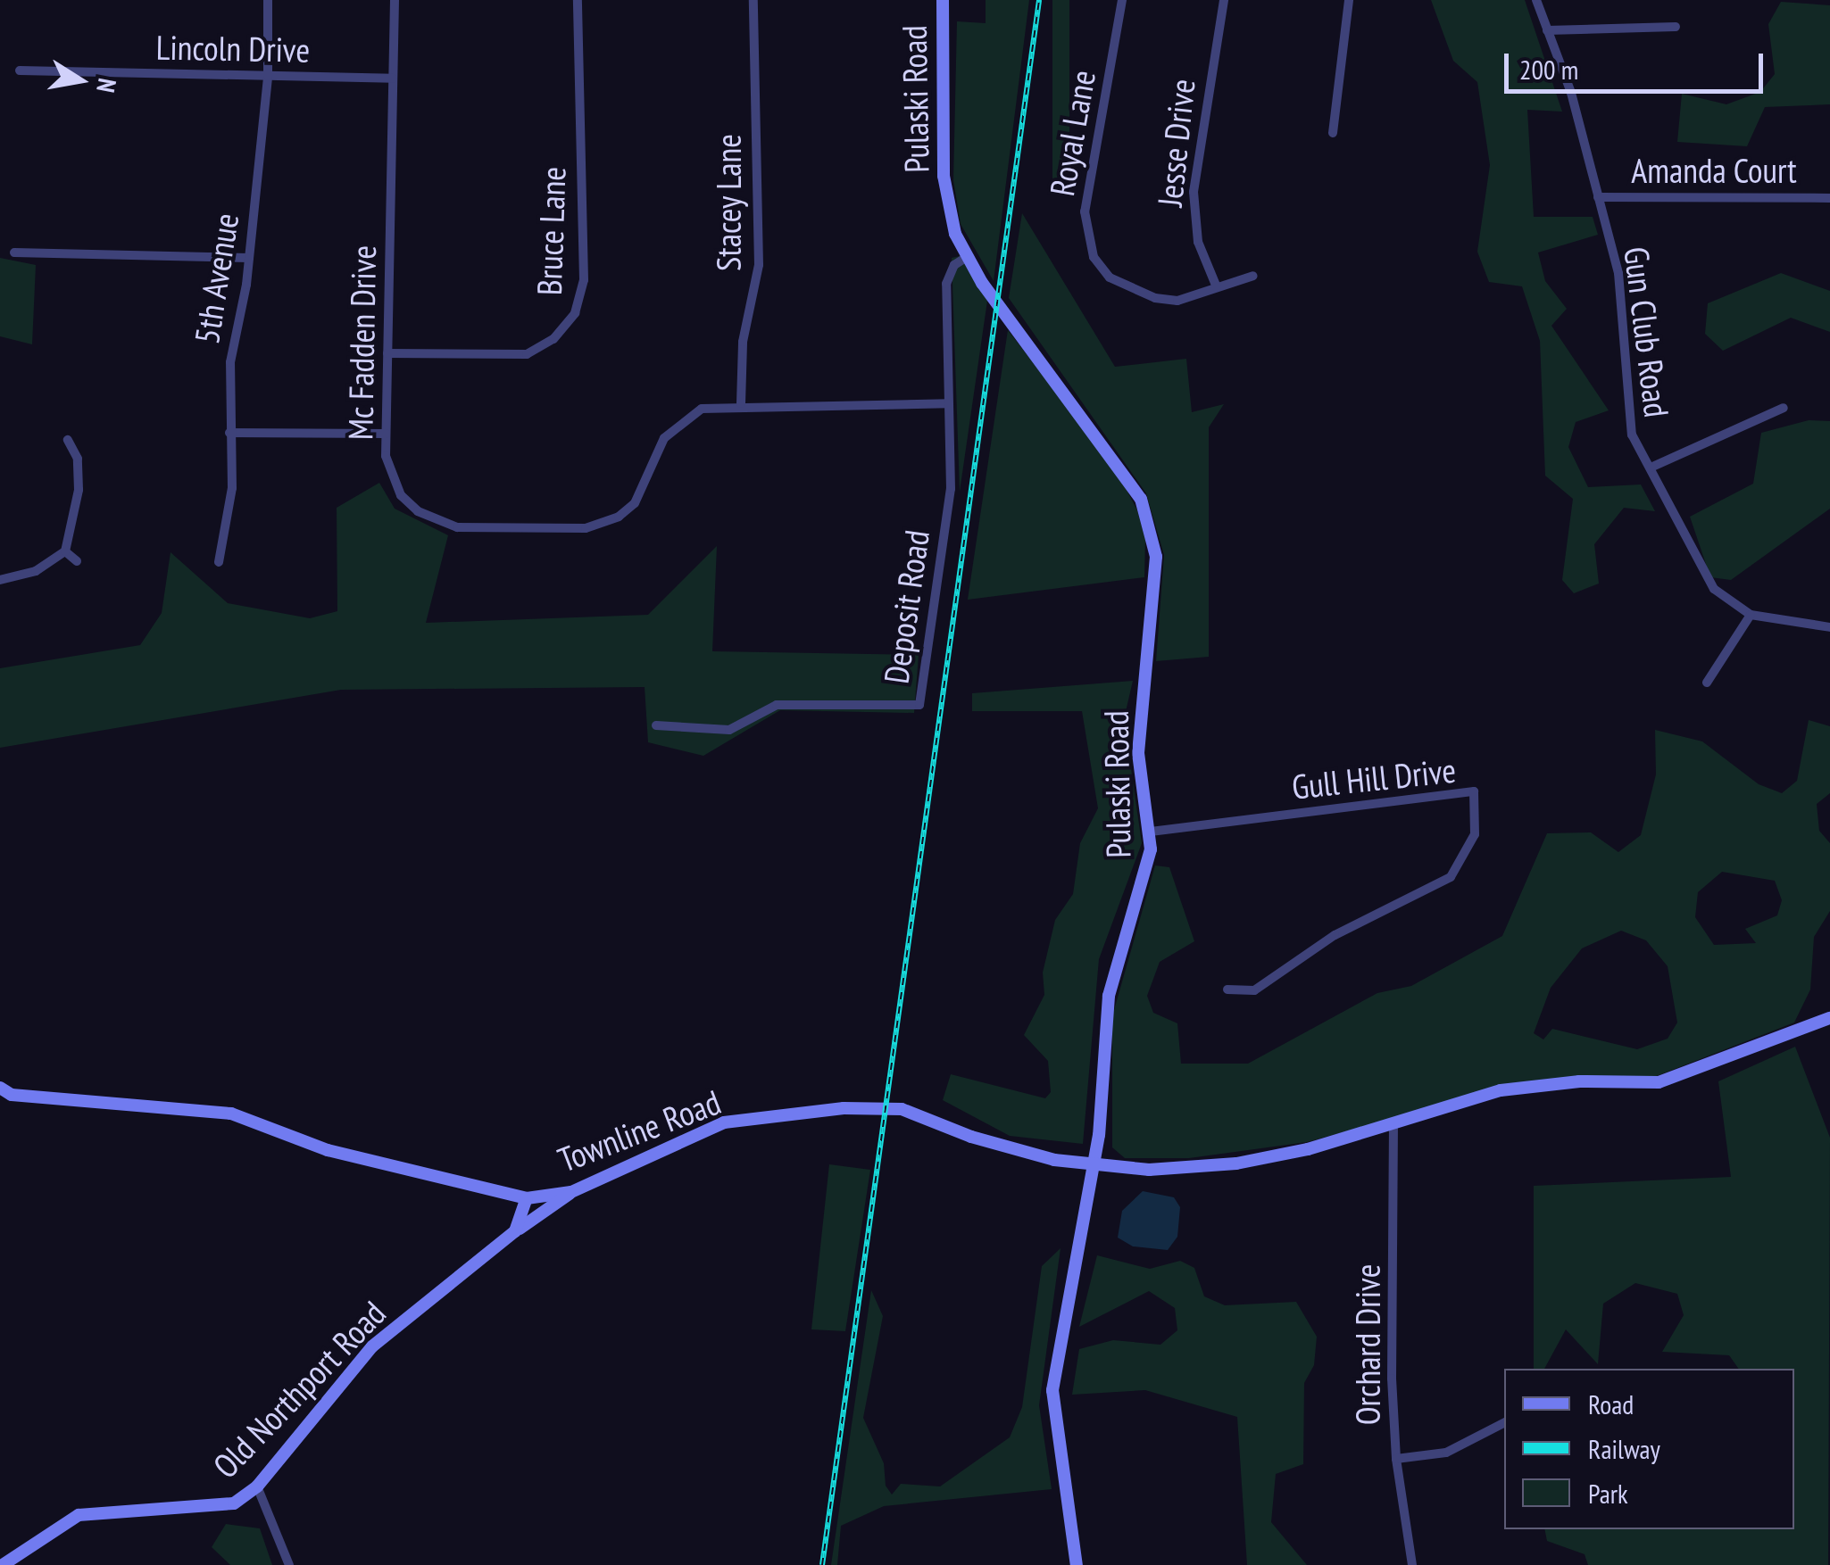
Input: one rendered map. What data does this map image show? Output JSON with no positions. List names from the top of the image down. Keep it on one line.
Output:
{"streets":{"main road":["Pulaski Road","Townline Road","Old Northport Road"],"street":["Lincoln Drive","Royal Lane","Jesse Drive","Amanda Court","Stacey Lane","Bruce Lane","5th Avenue","Gun Club Road","Mc Fadden Drive","Deposit Road","Gull Hill Drive","Orchard Drive"]},"crossings":[["Lincoln Drive","5th Avenue"],["Lincoln Drive","Mc Fadden Drive"],["Pulaski Road","Deposit Road"],["Pulaski Road","Gull Hill Drive"],["Pulaski Road","Townline Road"],["Royal Lane","Jesse Drive"],["Amanda Court","Gun Club Road"],["Stacey Lane","Mc Fadden Drive"],["Bruce Lane","Mc Fadden Drive"],["Mc Fadden Drive","Deposit Road"],["Townline Road","Orchard Drive"],["Townline Road","Old Northport Road"]],"legend":["Road","Railway","Park"],"scale_bar":"200 m","north":"right"}
